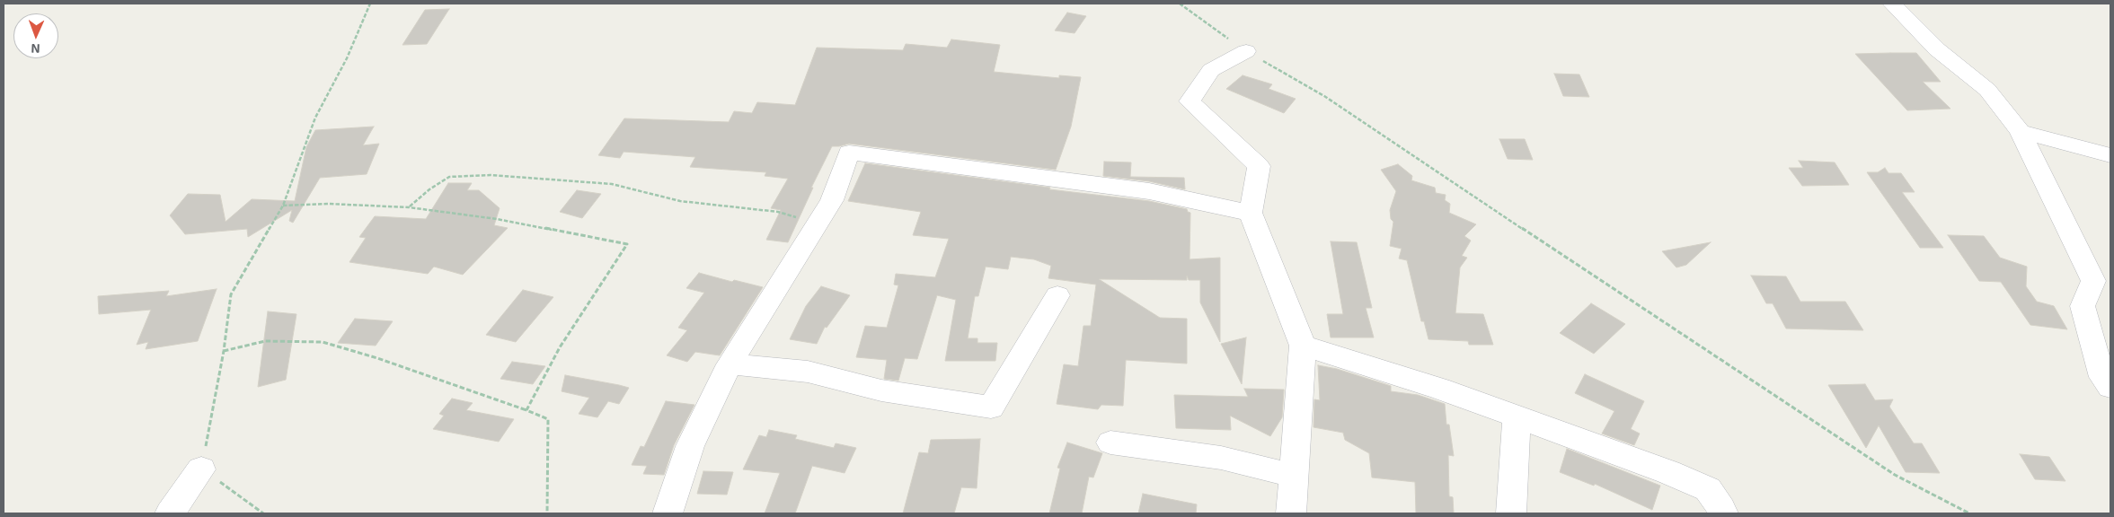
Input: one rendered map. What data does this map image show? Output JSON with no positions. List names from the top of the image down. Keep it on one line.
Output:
{"north":"bottom"}
